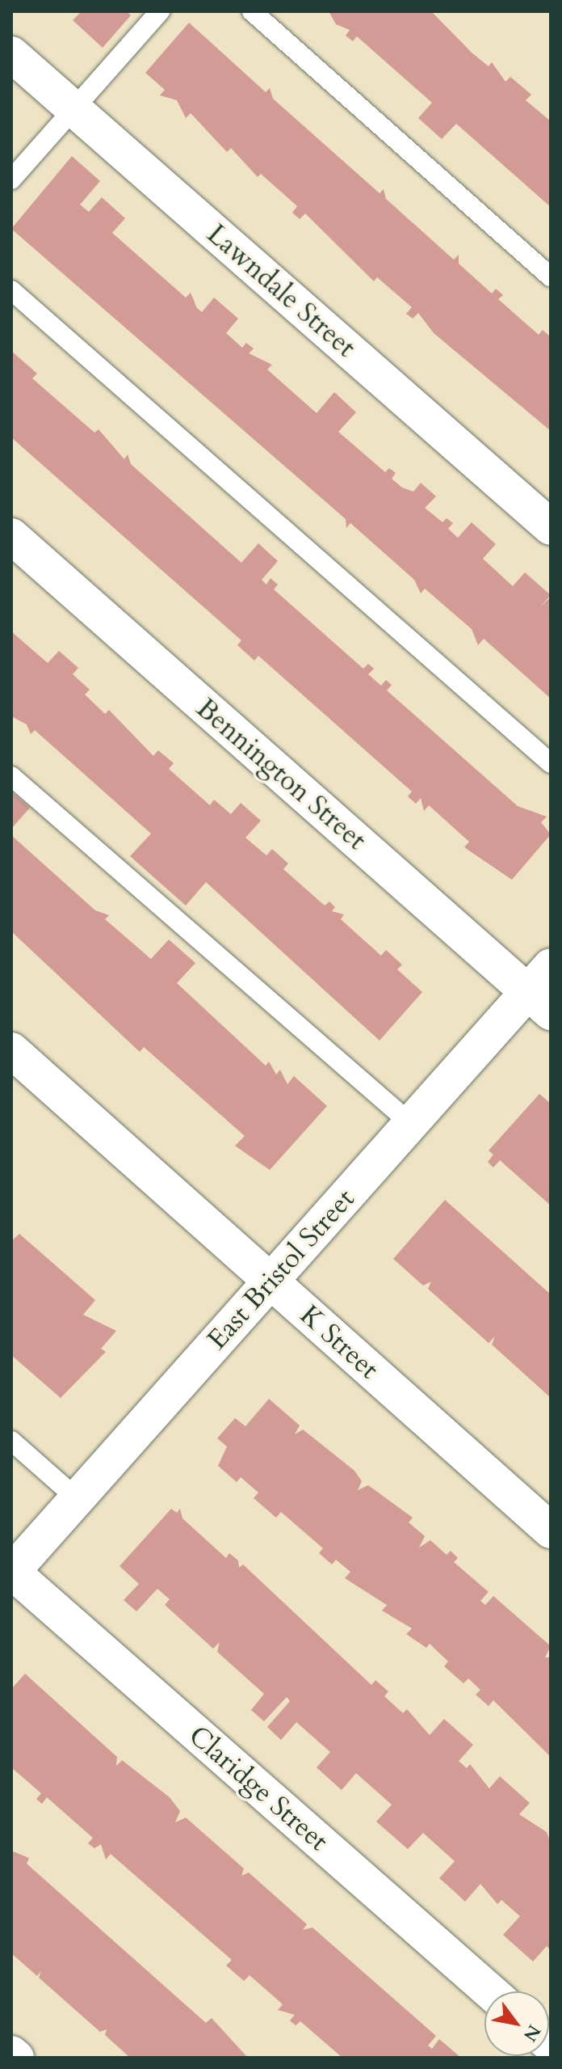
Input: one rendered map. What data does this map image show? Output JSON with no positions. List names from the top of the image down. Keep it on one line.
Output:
{"streets":{"street":["Lawndale Street","Bennington Street","East Bristol Street","K Street","Claridge Street"]},"crossings":[["Bennington Street","East Bristol Street"],["East Bristol Street","K Street"],["East Bristol Street","Claridge Street"]],"north":"bottom right"}
